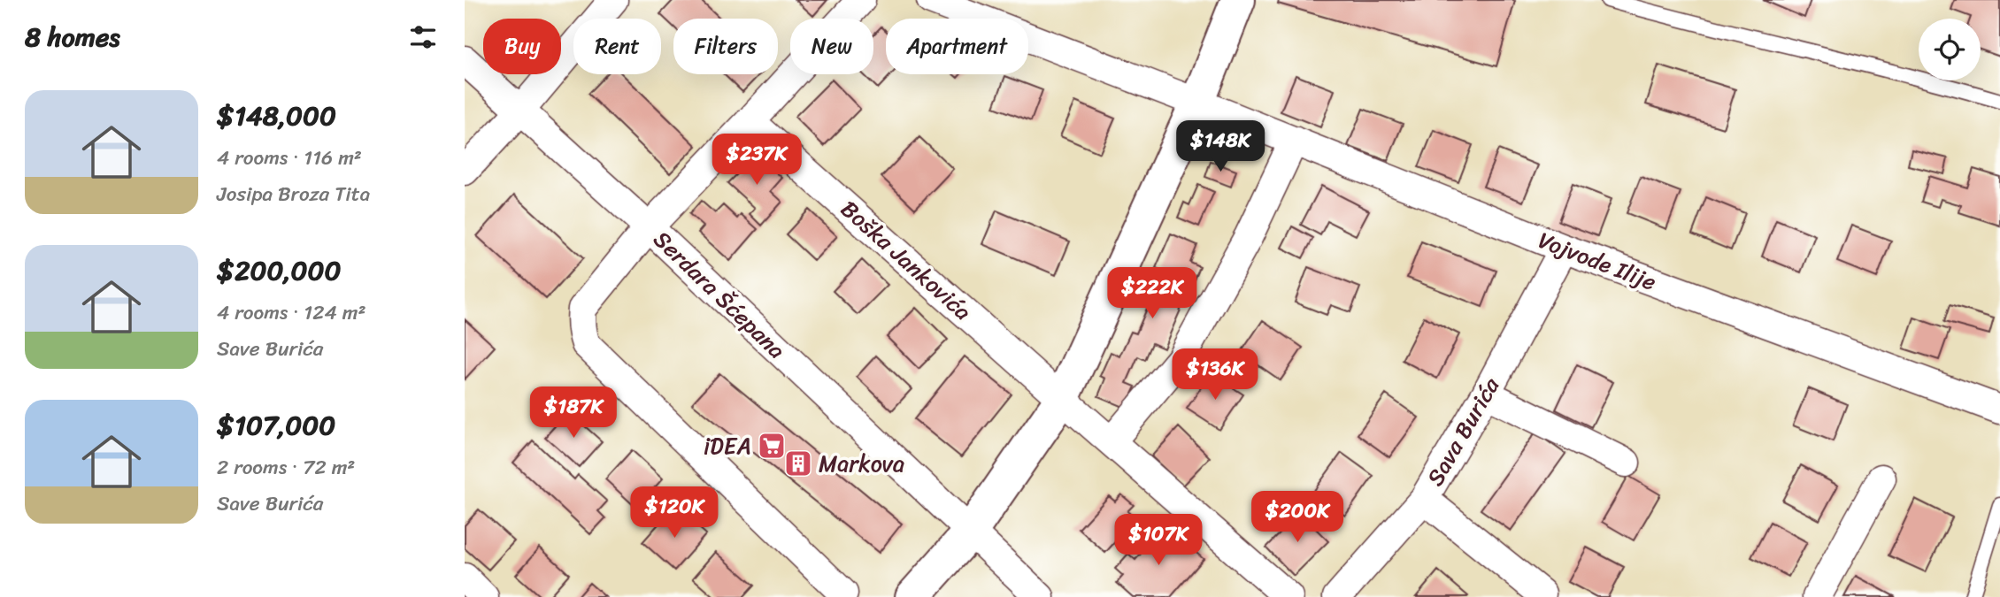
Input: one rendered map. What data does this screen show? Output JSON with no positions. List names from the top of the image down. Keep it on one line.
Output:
{"streets":{"street":["Boška Jankovića","Vojvode Ilije","Serdara Šćepana","Sava Burića"]},"crossings":[["Vojvode Ilije","Sava Burića"]],"places":{"supermarket":["iDEA"],"building":["Markova"]},"page":{"heading":"8 homes","chip":["Buy","Rent","Filters","New","Apartment"],"list":[{"name":"$148,000","note":"4 rooms · 116 m² · Josipa Broza Tita"},{"name":"$200,000","note":"4 rooms · 124 m² · Save Burića"},{"name":"$107,000","note":"2 rooms · 72 m² · Save Burića"}],"price":["$148K","$237K","$222K","$136K","$187K","$120K","$200K","$107K"]}}
